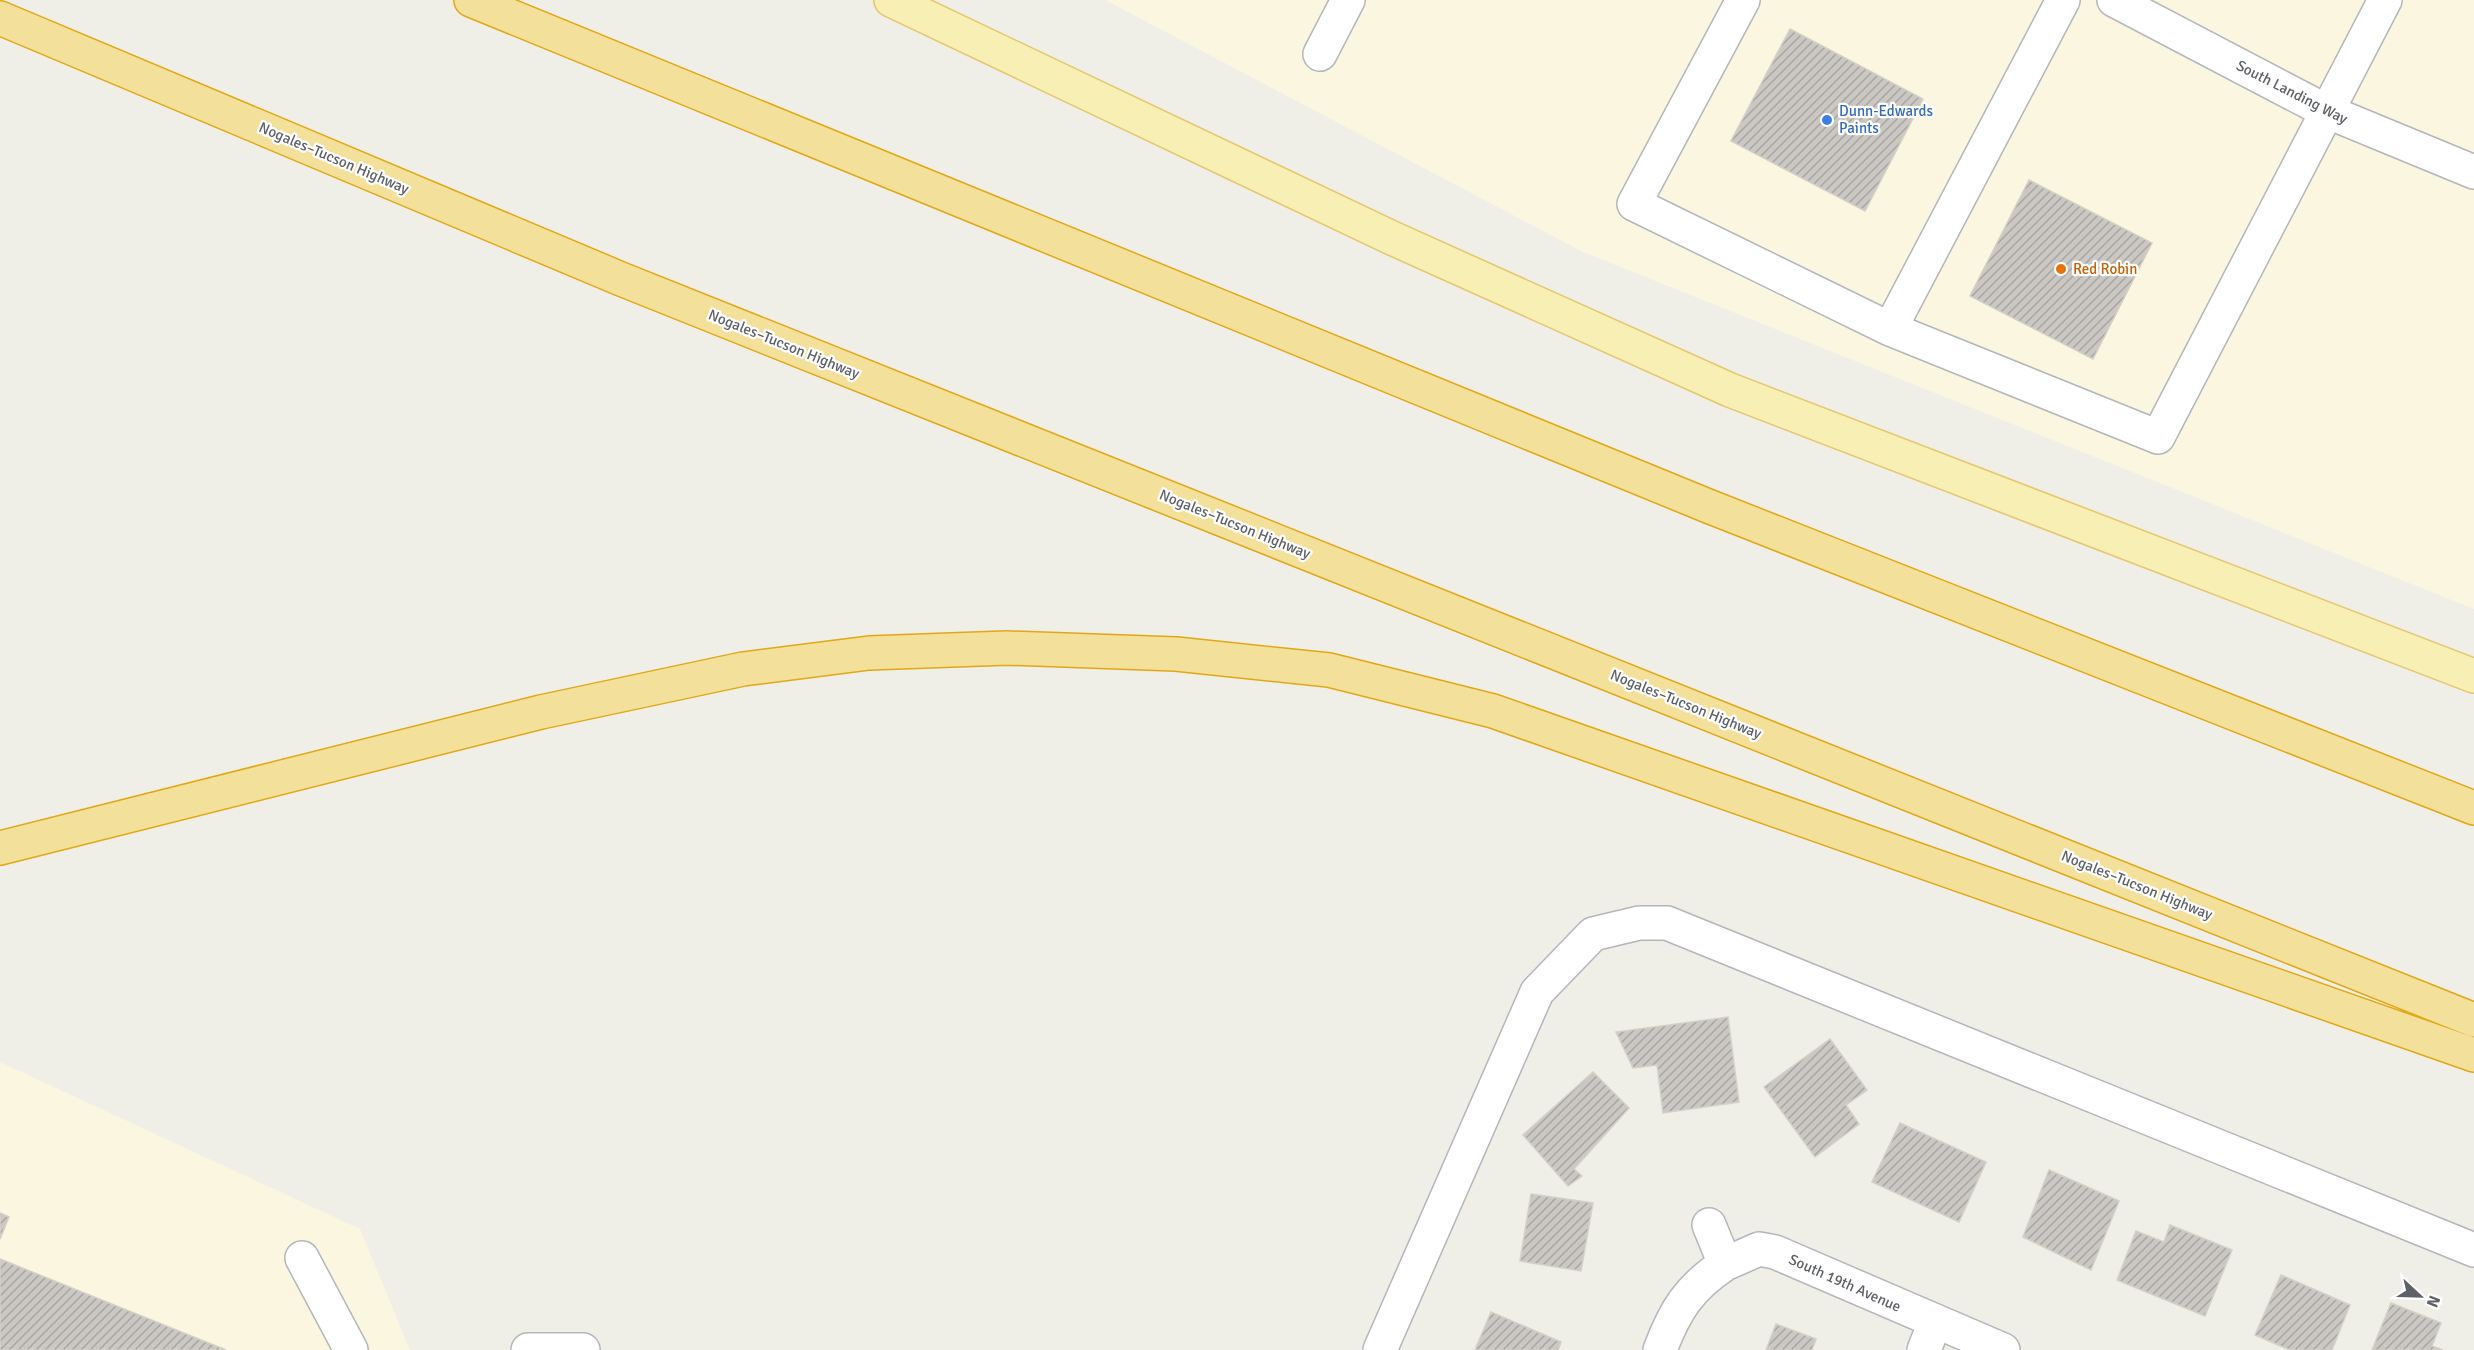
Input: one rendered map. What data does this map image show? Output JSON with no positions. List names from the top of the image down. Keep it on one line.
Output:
{"streets":{"highway":["Nogales–Tucson Highway"],"street":["South Landing Way","South 19th Avenue"]},"places":["Dunn-Edwards Paints","Red Robin"],"north":"right"}
